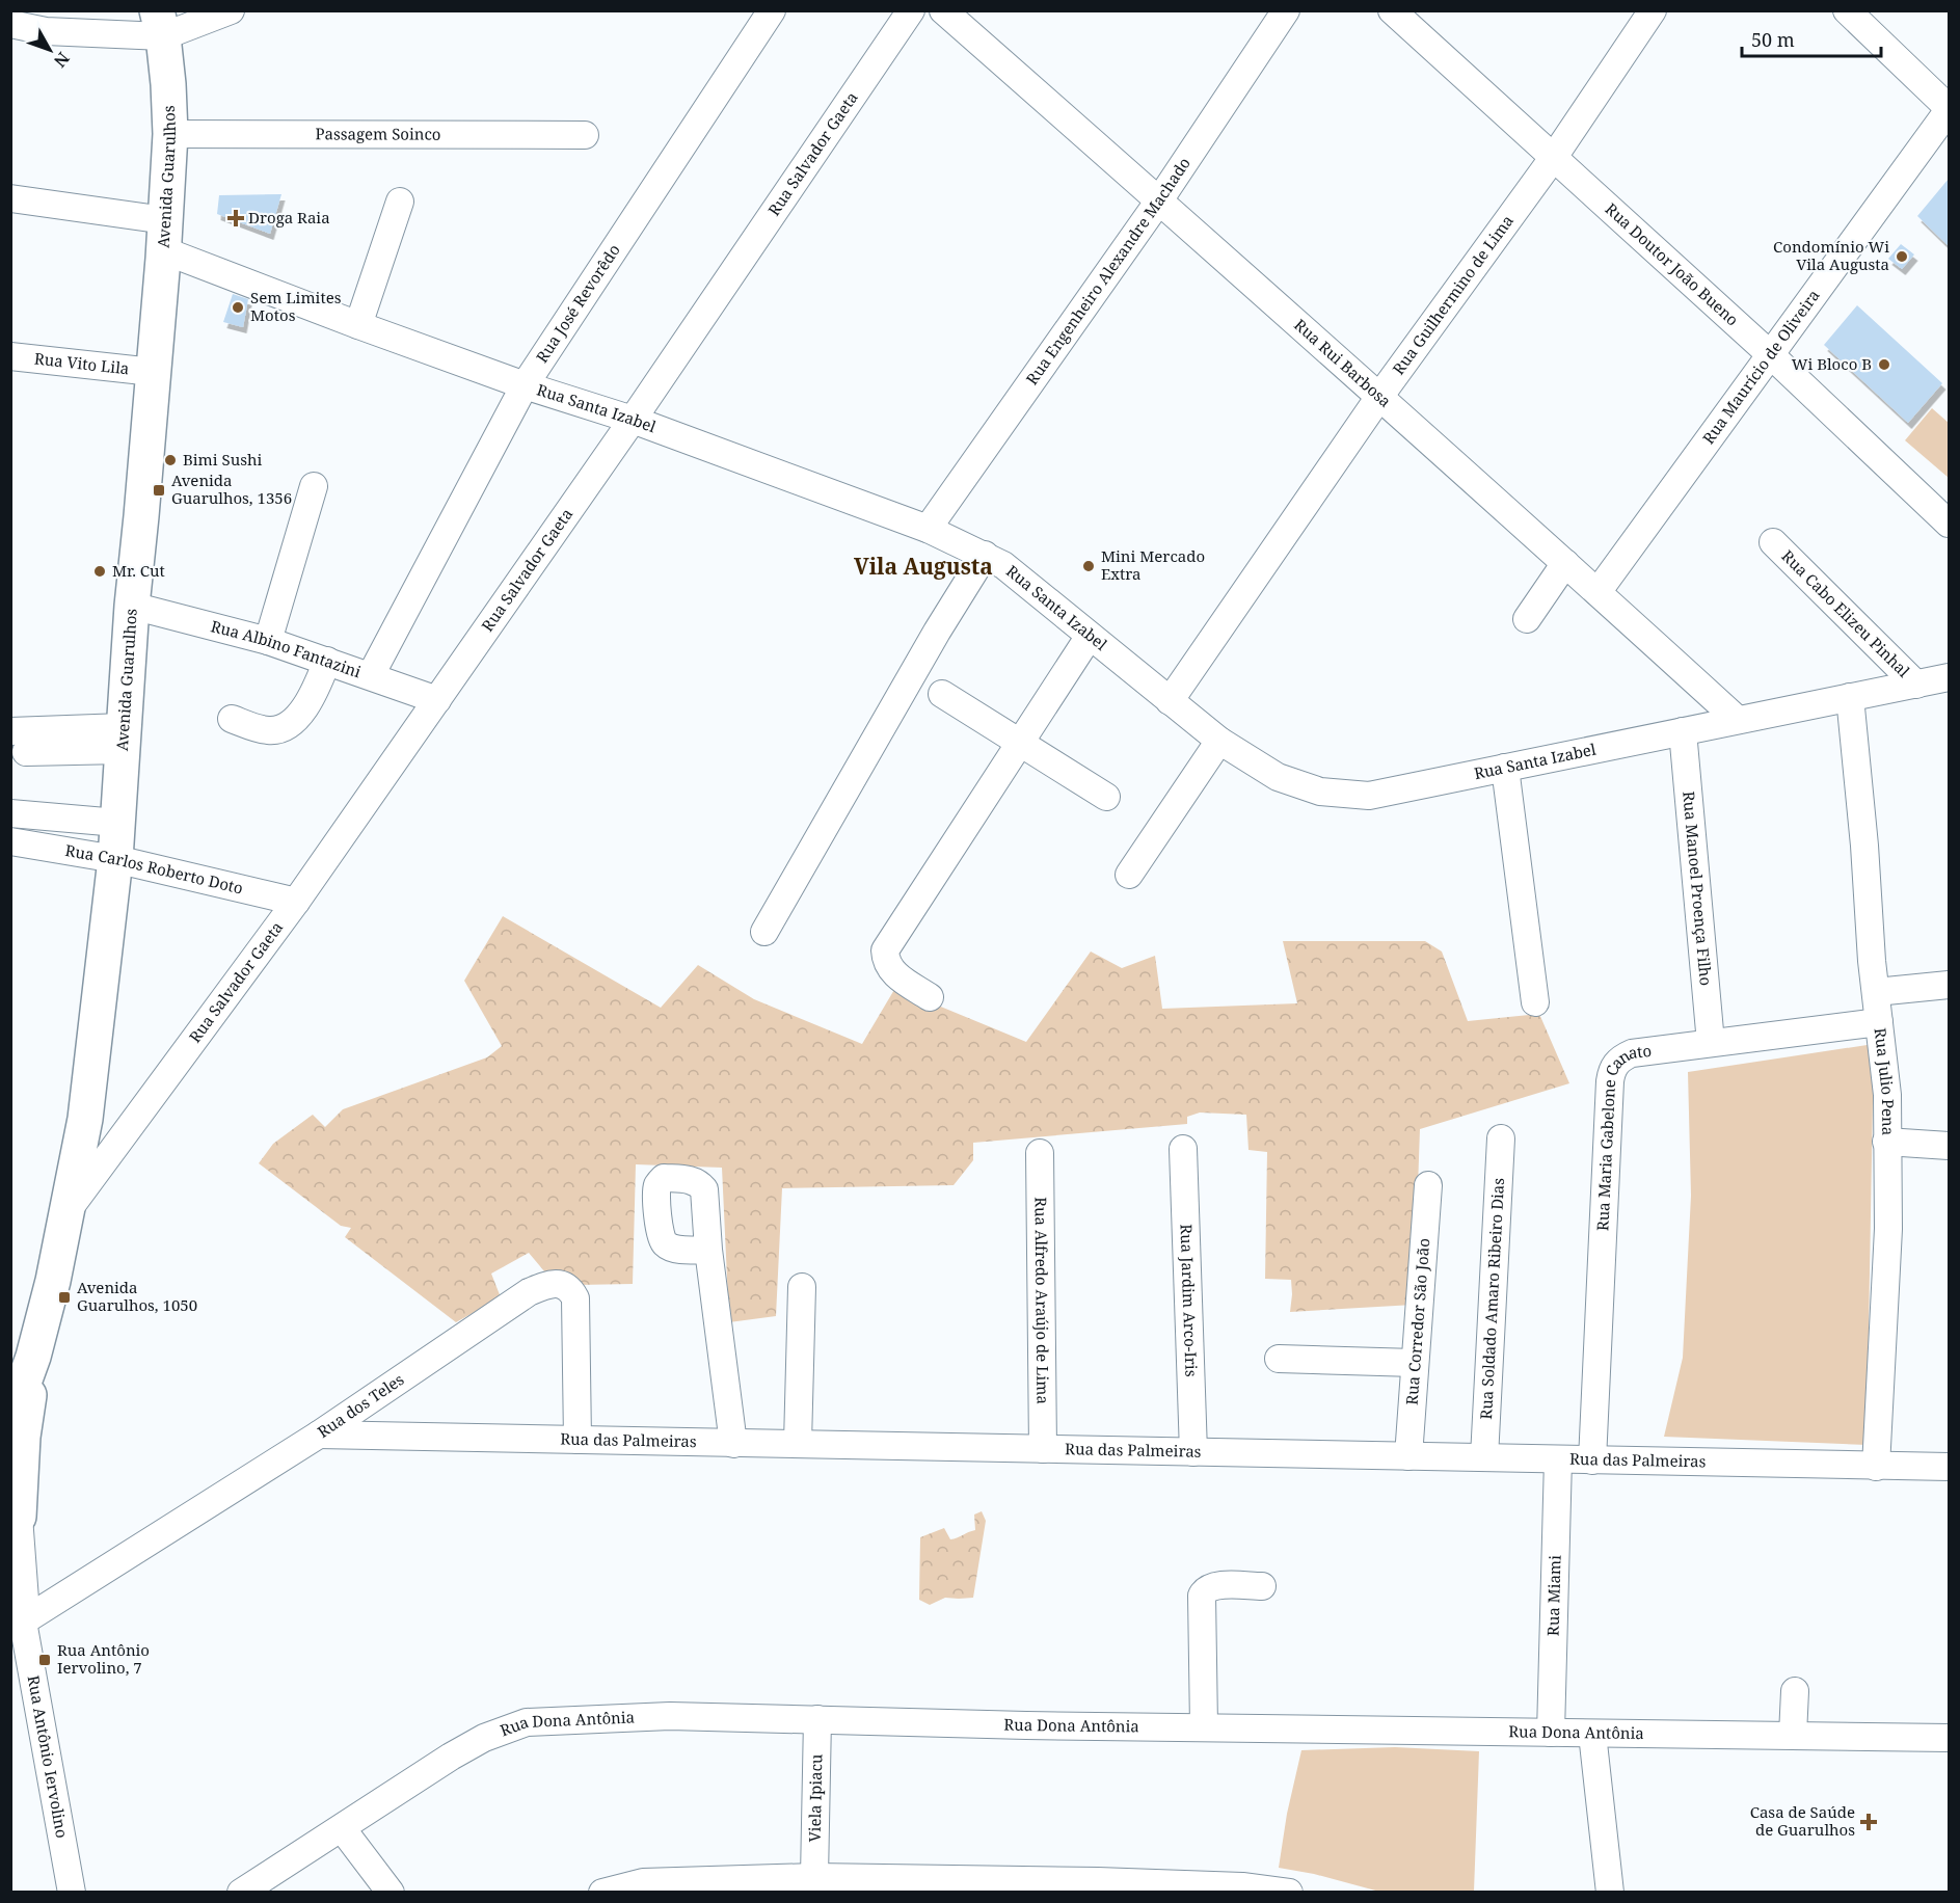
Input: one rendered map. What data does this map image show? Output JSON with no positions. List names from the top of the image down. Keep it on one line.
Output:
{"streets":{"main road":["Avenida Guarulhos"],"street":["Passagem Soinco","Rua Salvador Gaeta","Rua Doutor João Bueno","Rua Engenheiro Alexandre Machado","Rua Guilhermino de Lima","Rua José Revorêdo","Rua Rui Barbosa","Rua Vito Lila","Rua Maurício de Oliveira","Rua Santa Izabel","Rua Cabo Elizeu Pinhal","Rua Albino Fantazini","Rua Carlos Roberto Doto","Rua Manoel Proença Filho","Rua Julio Pena","Rua Maria Gabelone Canato","Rua Soldado Amaro Ribeiro Dias","Rua Alfredo Araújo de Lima","Rua Jardim Arco-Iris","Rua Corredor São João","Rua dos Teles","Rua das Palmeiras","Rua Miami","Rua Dona Antônia","Rua Antônio Iervolino","Viela Ipiacu"]},"crossings":[["Passagem Soinco","Avenida Guarulhos"],["Rua Salvador Gaeta","Avenida Guarulhos"],["Rua Salvador Gaeta","Rua Santa Izabel"],["Rua Salvador Gaeta","Rua Albino Fantazini"],["Rua Salvador Gaeta","Rua Carlos Roberto Doto"],["Avenida Guarulhos","Rua Vito Lila"],["Avenida Guarulhos","Rua Santa Izabel"],["Avenida Guarulhos","Rua Albino Fantazini"],["Avenida Guarulhos","Rua Carlos Roberto Doto"],["Rua Doutor João Bueno","Rua Guilhermino de Lima"],["Rua Doutor João Bueno","Rua Maurício de Oliveira"],["Rua Engenheiro Alexandre Machado","Rua Rui Barbosa"],["Rua Engenheiro Alexandre Machado","Rua Santa Izabel"],["Rua Guilhermino de Lima","Rua Rui Barbosa"],["Rua Guilhermino de Lima","Rua Santa Izabel"],["Rua José Revorêdo","Rua Santa Izabel"],["Rua José Revorêdo","Rua Albino Fantazini"],["Rua Rui Barbosa","Rua Maurício de Oliveira"],["Rua Rui Barbosa","Rua Santa Izabel"],["Rua Santa Izabel","Rua Cabo Elizeu Pinhal"],["Rua Santa Izabel","Rua Manoel Proença Filho"],["Rua Santa Izabel","Rua Julio Pena"],["Rua Manoel Proença Filho","Rua Maria Gabelone Canato"],["Rua Julio Pena","Rua Maria Gabelone Canato"],["Rua Julio Pena","Rua das Palmeiras"],["Rua Maria Gabelone Canato","Rua das Palmeiras"],["Rua Soldado Amaro Ribeiro Dias","Rua das Palmeiras"],["Rua Alfredo Araújo de Lima","Rua das Palmeiras"],["Rua Jardim Arco-Iris","Rua das Palmeiras"],["Rua Corredor São João","Rua das Palmeiras"],["Rua dos Teles","Rua das Palmeiras"],["Rua dos Teles","Rua Antônio Iervolino"],["Rua das Palmeiras","Rua Miami"],["Rua Miami","Rua Dona Antônia"],["Rua Dona Antônia","Viela Ipiacu"]],"districts":["Vila Augusta"],"places":{"health":["Droga Raia","Casa de Saúde de Guarulhos"],"other":["Condomínio Wi Vila Augusta","Sem Limites Motos","Wi Bloco B","Bimi Sushi","Mini Mercado Extra","Mr. Cut"],"transit":["Avenida Guarulhos, 1356","Avenida Guarulhos, 1050","Rua Antônio Iervolino, 7"]},"scale_bar":"50 m","north":"bottom right"}
